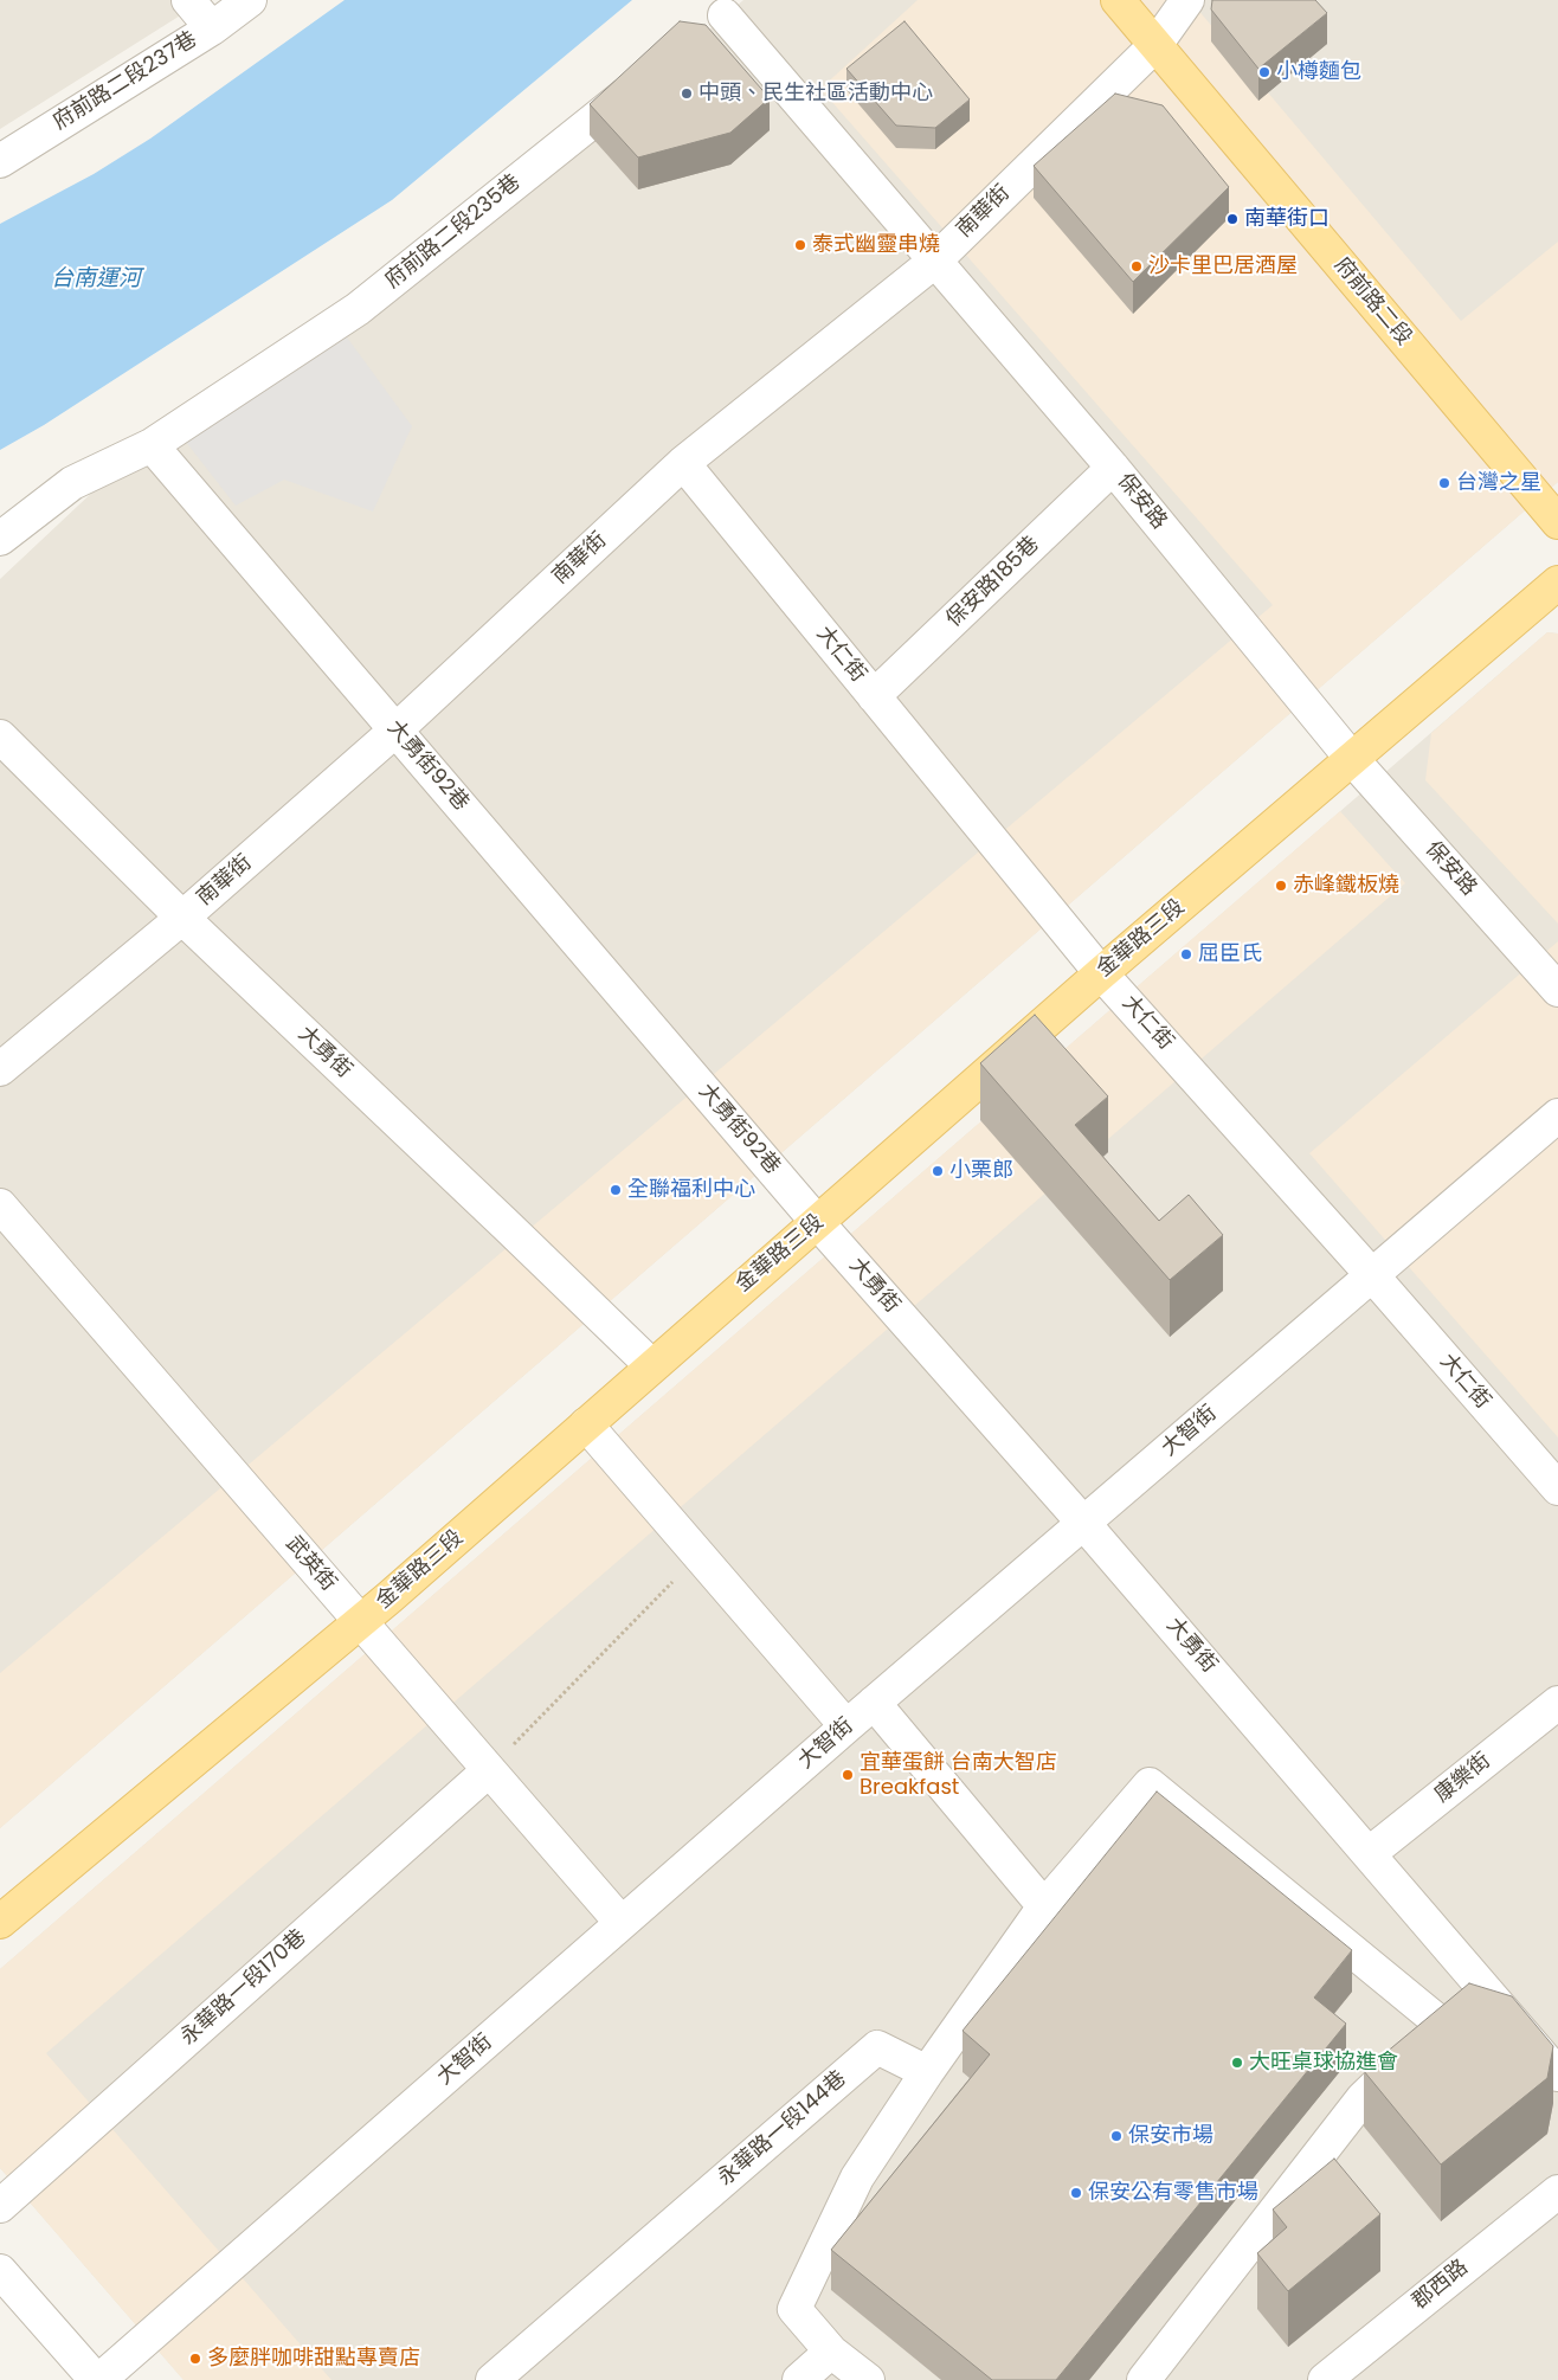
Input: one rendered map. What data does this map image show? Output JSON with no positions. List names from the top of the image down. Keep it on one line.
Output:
{"streets":{"main road":["府前路二段","金華路三段"],"street":["府前路二段237巷","南華街","府前路二段235巷","保安路","保安路185巷","大仁街","大勇街92巷","大勇街","大智街","武英街","康樂街","永華路一段170巷","永華路一段144巷","郡西路"]},"crossings":[["南華街","府前路二段"],["南華街","保安路"],["南華街","大仁街"],["南華街","大勇街92巷"],["南華街","大勇街"],["府前路二段235巷","大勇街92巷"],["保安路","保安路185巷"],["保安路","金華路三段"],["保安路185巷","大仁街"],["大仁街","金華路三段"],["大仁街","大智街"],["大勇街92巷","金華路三段"],["大勇街92巷","大勇街"],["金華路三段","大勇街"],["金華路三段","武英街"],["大勇街","大智街"],["大勇街","康樂街"],["大智街","武英街"],["武英街","永華路一段170巷"]],"water":["台南運河"],"places":["小樽麵包","中頭、民生社區活動中心","南華街口","泰式幽靈串燒","沙卡里巴居酒屋","台灣之星","赤峰鐵板燒","屈臣氏","小栗郎","全聯福利中心","宜華蛋餅 台南大智店 Breakfast","大旺桌球協進會","保安市場","保安公有零售市場","多麼胖咖啡甜點專賣店"]}
